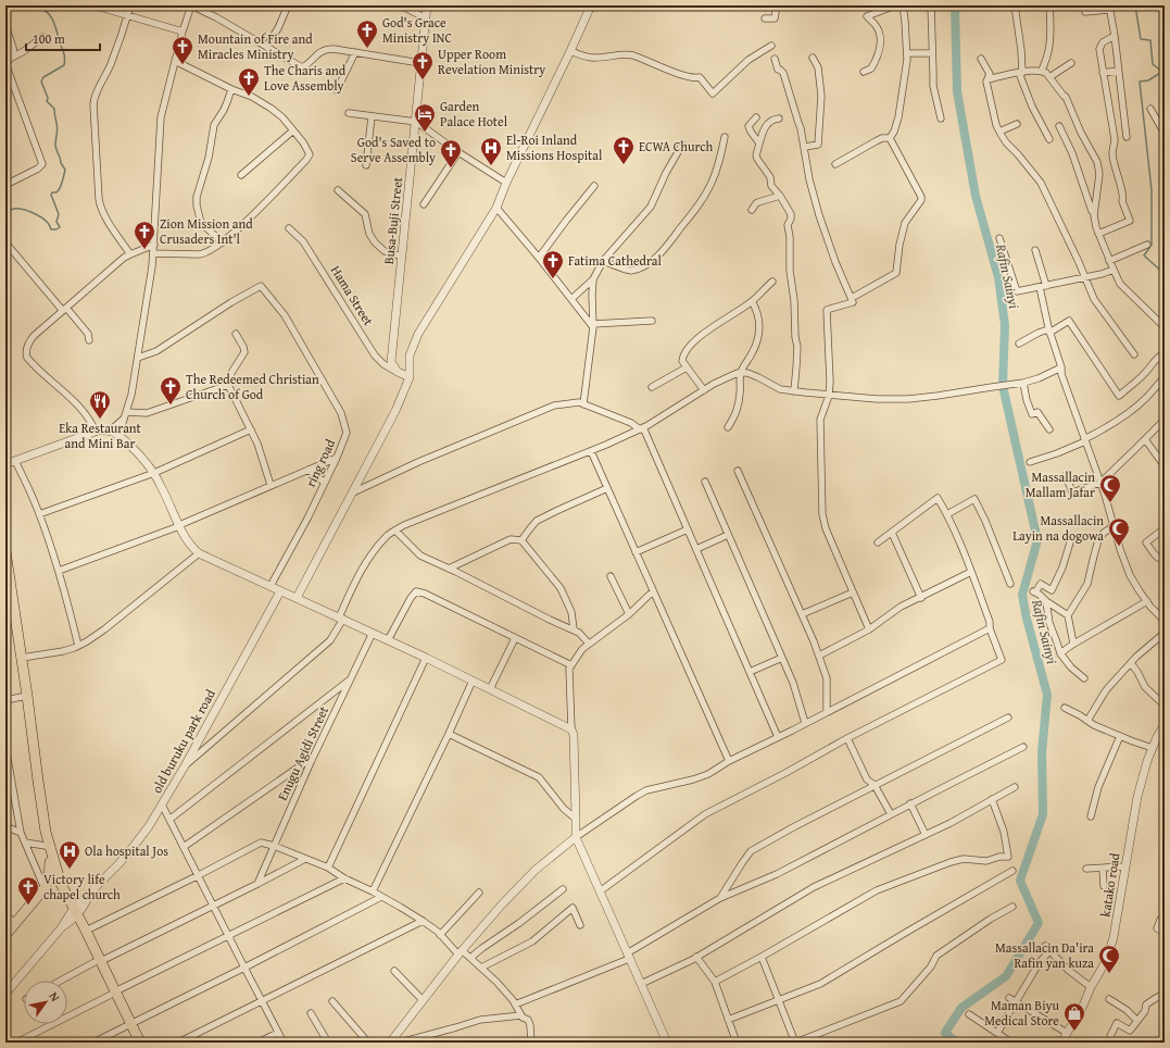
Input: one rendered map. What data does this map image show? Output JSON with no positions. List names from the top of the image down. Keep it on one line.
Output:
{"streets":{"street":["Busa-Buji Street","Hama Street","ring road","old buruku park road","Enugu Agidi Street","katako road"]},"crossings":[["Busa-Buji Street","Hama Street"]],"water":["Rafin Sainyi"],"places":{"church":["God's Grace Ministry INC","Mountain of Fire and Miracles Ministry","Upper Room Revelation Ministry","The Charis and Love Assembly","ECWA Church","God's Saved to Serve Assembly","Zion Mission and Crusaders Int'l","Fatima Cathedral","The Redeemed Christian Church of God","Victory life chapel church"],"hotel":["Garden Palace Hotel"],"hospital":["El-Roi Inland Missions Hospital","Ola hospital Jos"],"restaurant":["Eka Restaurant and Mini Bar"],"mosque":["Massallacin Mallam Jafar","Massallacin Layin na dogowa","Massallacin Da'ira Rafin yan kuza"],"shop":["Maman Biyu Medical Store"]},"scale_bar":"100 m","north":"top right"}
